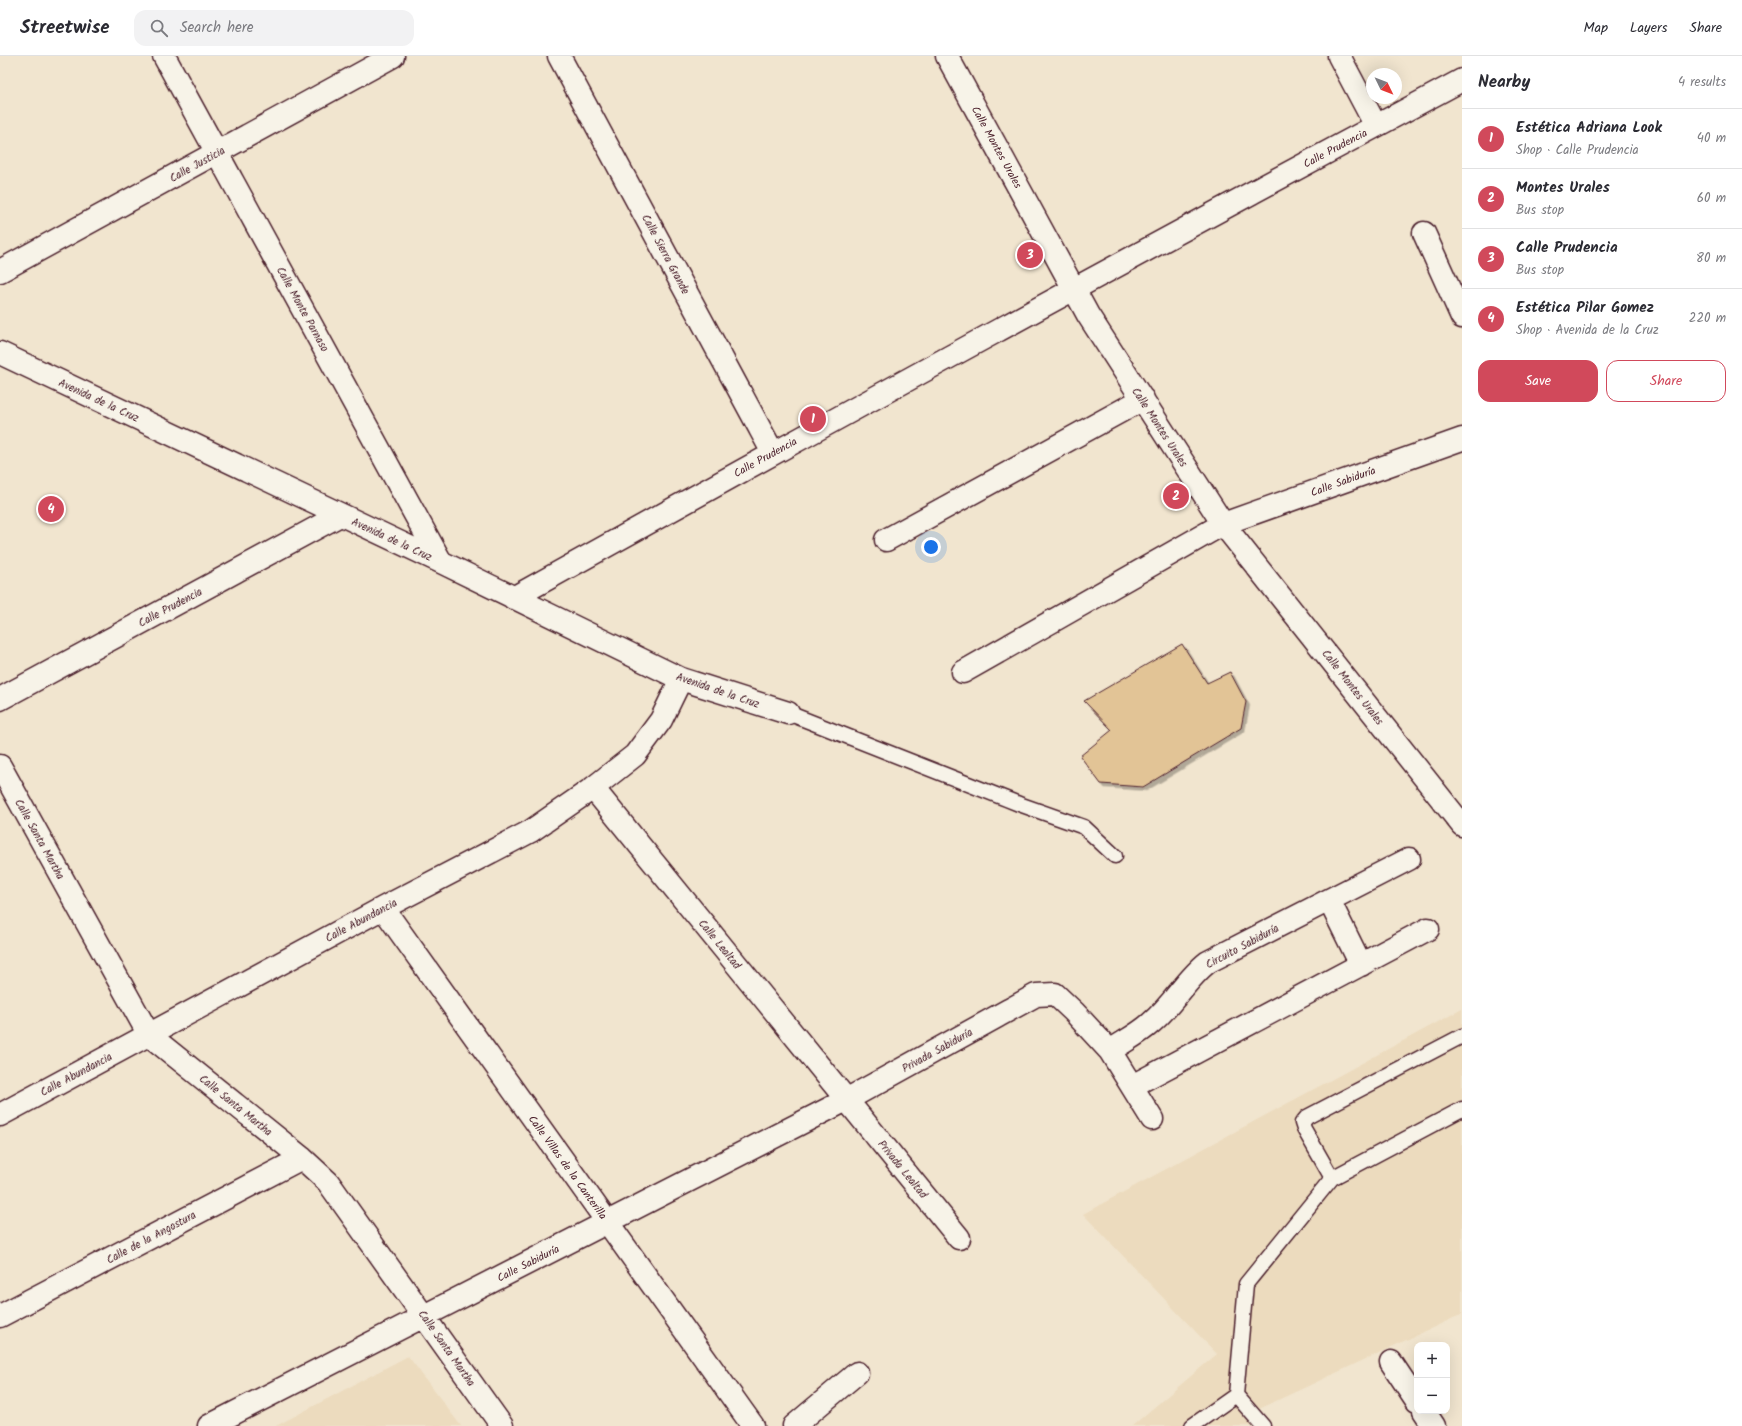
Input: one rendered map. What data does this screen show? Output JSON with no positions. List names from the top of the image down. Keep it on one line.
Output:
{"streets":{"street":["Calle Montes Urales","Calle Prudencia","Calle Justicia","Calle Sierra Grande","Calle Monte Parnaso","Avenida de la Cruz","Calle Sabiduría","Calle Santa Martha","Calle Abundancia","Calle Lealtad","Circuito Sabiduría","Privada Sabiduría","Calle Villas de la Canterilla","Privada Lealtad","Calle de la Angostura"]},"crossings":[["Calle Montes Urales","Calle Prudencia"],["Calle Montes Urales","Calle Sabiduría"],["Calle Prudencia","Calle Sierra Grande"],["Calle Prudencia","Avenida de la Cruz"],["Calle Justicia","Calle Monte Parnaso"],["Calle Monte Parnaso","Avenida de la Cruz"],["Avenida de la Cruz","Calle Abundancia"],["Calle Sabiduría","Calle Santa Martha"],["Calle Sabiduría","Calle Lealtad"],["Calle Sabiduría","Privada Sabiduría"],["Calle Sabiduría","Calle Villas de la Canterilla"],["Calle Sabiduría","Privada Lealtad"],["Calle Santa Martha","Calle Abundancia"],["Calle Santa Martha","Calle de la Angostura"],["Calle Abundancia","Calle Lealtad"],["Calle Abundancia","Calle Villas de la Canterilla"],["Calle Lealtad","Privada Sabiduría"],["Calle Lealtad","Privada Lealtad"],["Circuito Sabiduría","Privada Sabiduría"],["Privada Sabiduría","Privada Lealtad"]],"north":"bottom right","page":{"header":"Streetwise","search":"Search here","nav":["Map","Layers","Share"],"heading":["Nearby","4 results"],"list":[{"mark":"1","name":"Estética Adriana Look","note":"Shop · Calle Prudencia","value":"40 m"},{"mark":"2","name":"Montes Urales","note":"Bus stop","value":"60 m"},{"mark":"3","name":"Calle Prudencia","note":"Bus stop","value":"80 m"},{"mark":"4","name":"Estética Pilar Gomez","note":"Shop · Avenida de la Cruz","value":"220 m"}],"pins":["3","1","2","4"],"buttons":["Save","Share"],"map_buttons":["+","−"]}}
